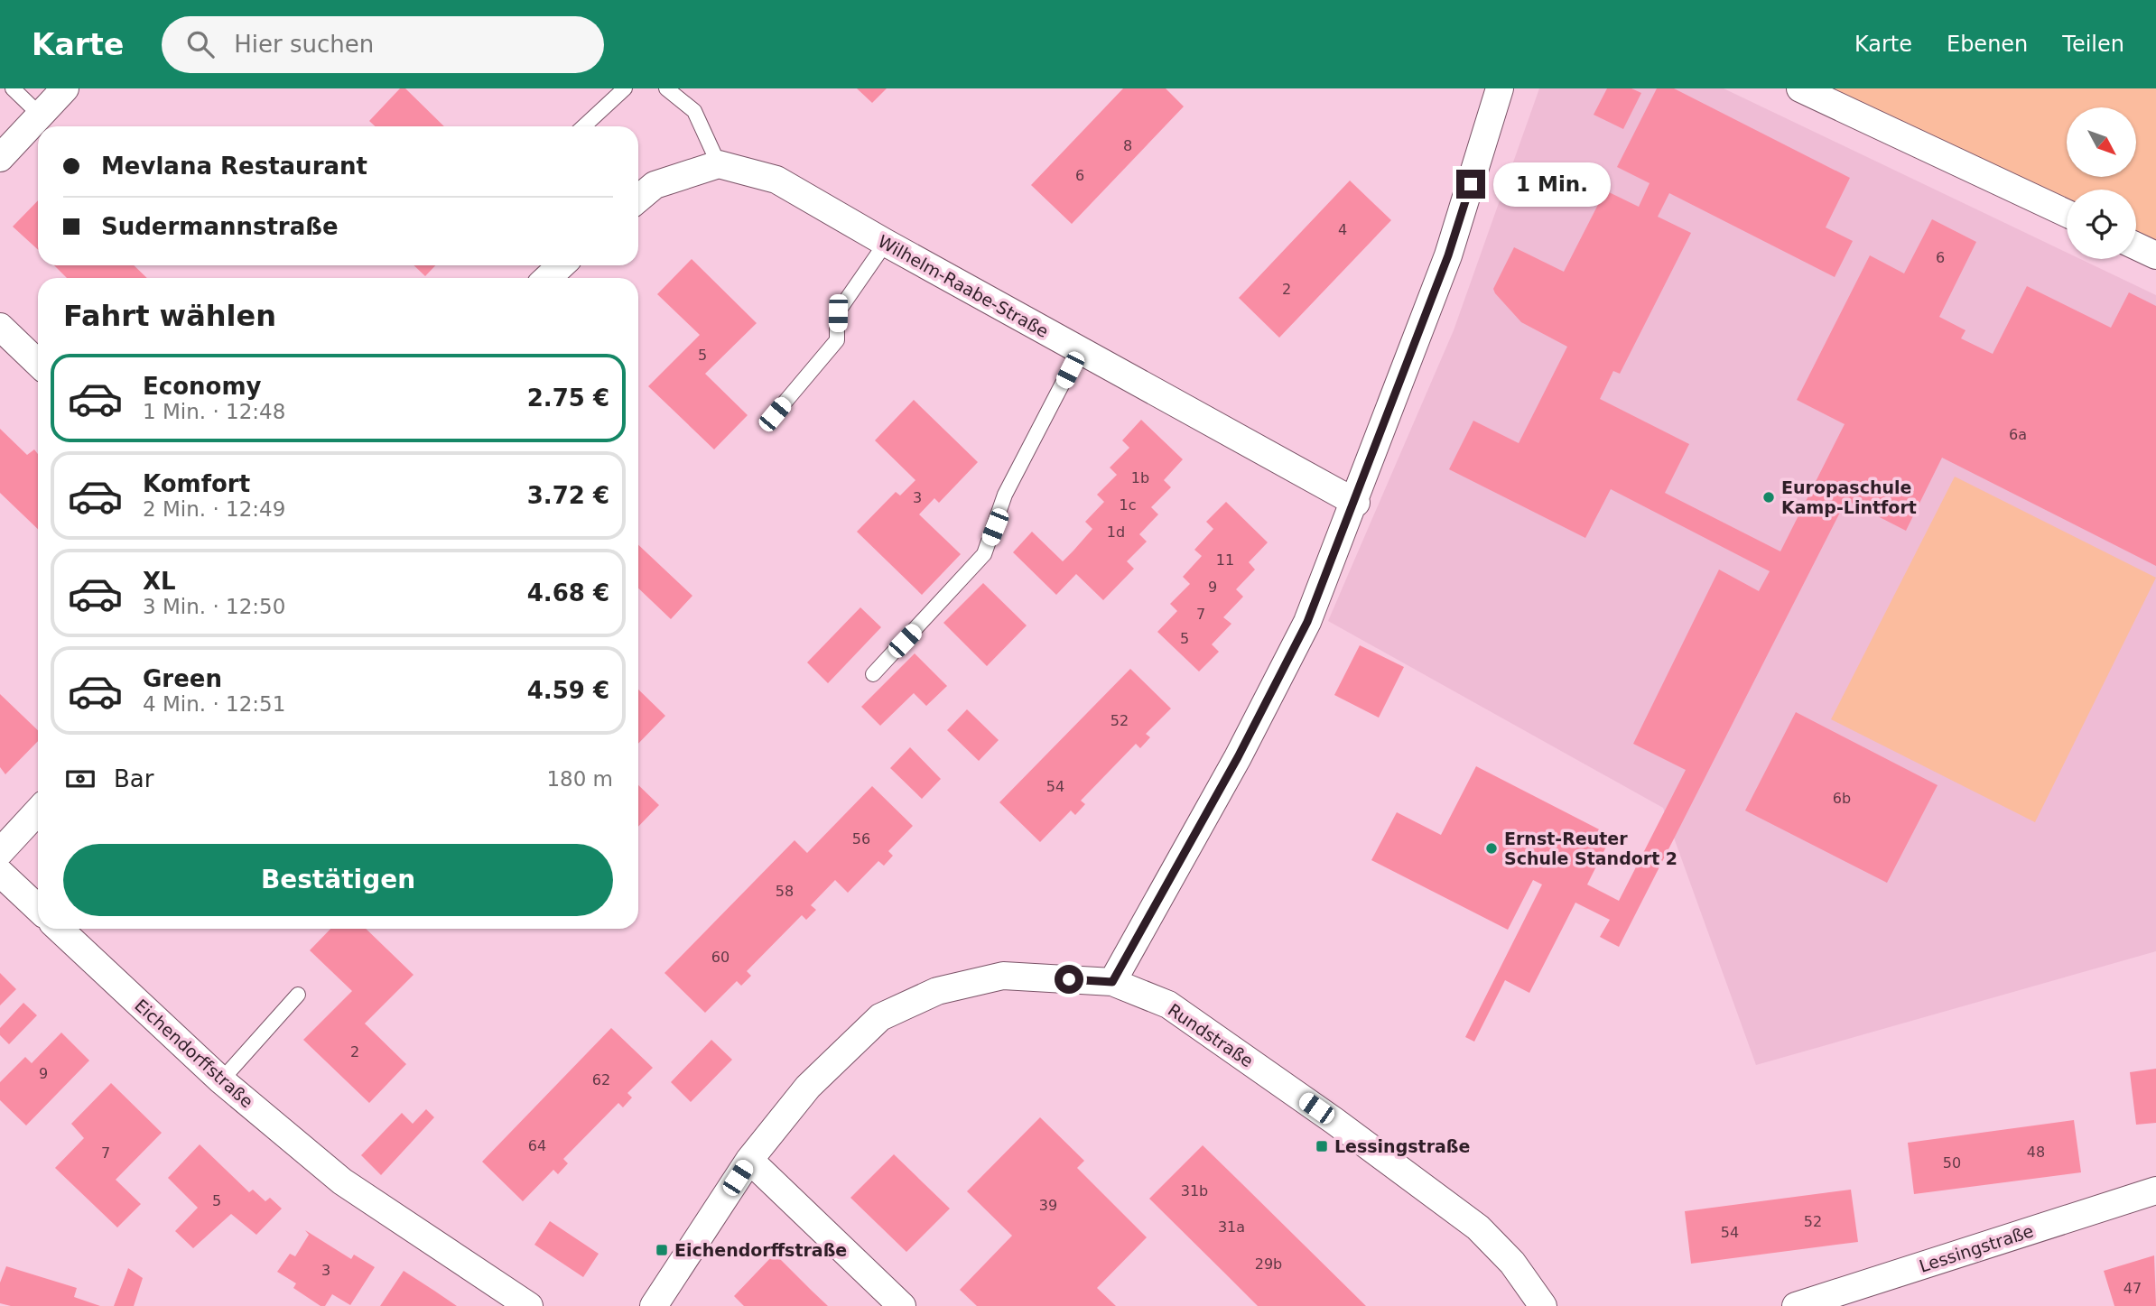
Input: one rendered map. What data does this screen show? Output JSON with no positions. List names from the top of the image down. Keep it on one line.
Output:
{"streets":{"street":["Wilhelm-Raabe-Straße","Rundstraße","Eichendorffstraße","Lessingstraße"]},"places":{"other":["Europaschule Kamp-Lintfort","Ernst-Reuter Schule Standort 2"],"transit":["Lessingstraße","Eichendorffstraße"]},"house_numbers":["8","6","4","6","2","5","6a","1b","3","1c","1d","11","9","7","5","52","54","6b","56","58","60","2","9","62","64","48","7","50","31b","5","39","52","31a","54","29b","3","47"],"north":"bottom right","page":{"header":"Karte","search":"Hier suchen","nav":["Karte","Ebenen","Teilen"],"banner":["Mevlana Restaurant","Sudermannstraße"],"bubble":"1 Min.","heading":"Fahrt wählen","list":[{"name":"Economy","note":"1 Min. · 12:48","value":"2.75 €"},{"name":"Komfort","note":"2 Min. · 12:49","value":"3.72 €"},{"name":"XL","note":"3 Min. · 12:50","value":"4.68 €"},{"name":"Green","note":"4 Min. · 12:51","value":"4.59 €"}],"pay":["Bar","180 m"],"buttons":"Bestätigen"}}
